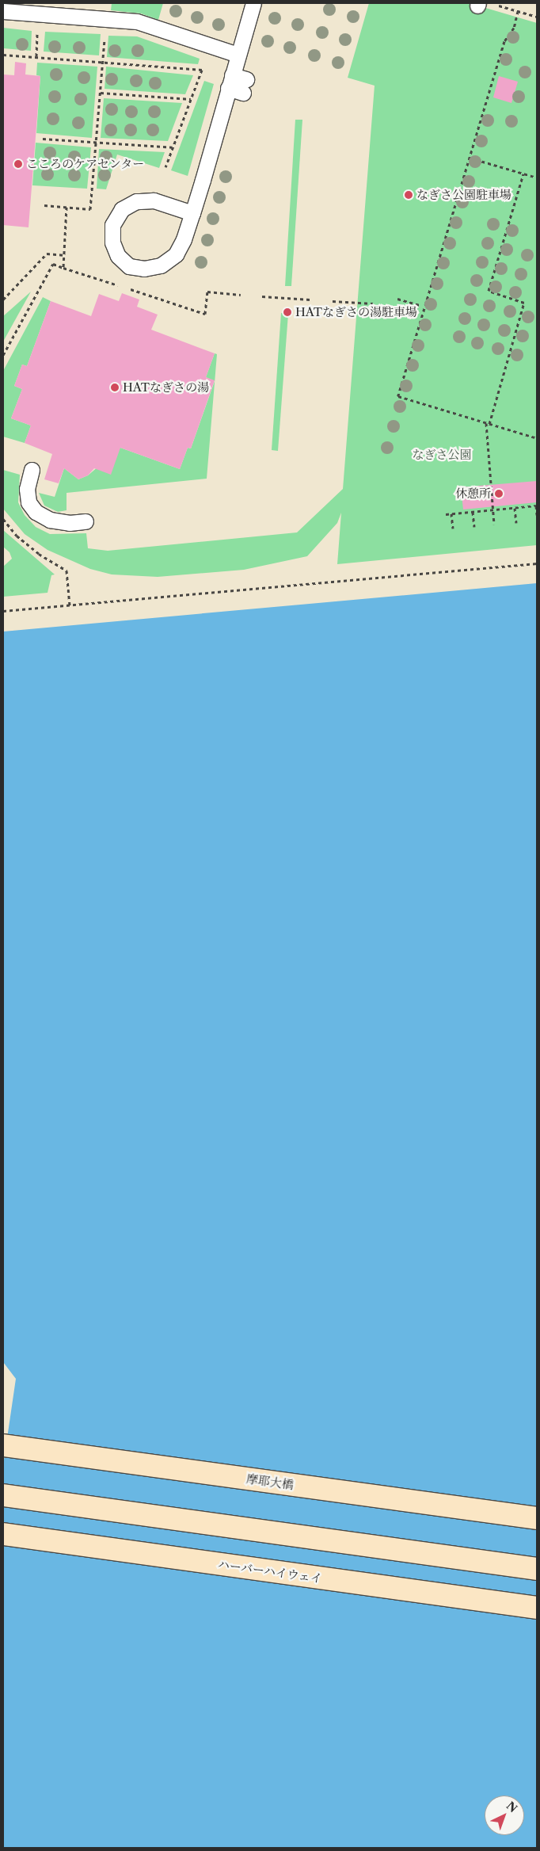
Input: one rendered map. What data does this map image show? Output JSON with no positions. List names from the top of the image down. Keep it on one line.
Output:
{"streets":{"street":["摩耶大橋","ハーバーハイウェイ"]},"parks":["なぎさ公園"],"places":["こころのケアセンター","なぎさ公園駐車場","HATなぎさの湯駐車場","HATなぎさの湯","休憩所"],"north":"top right"}
